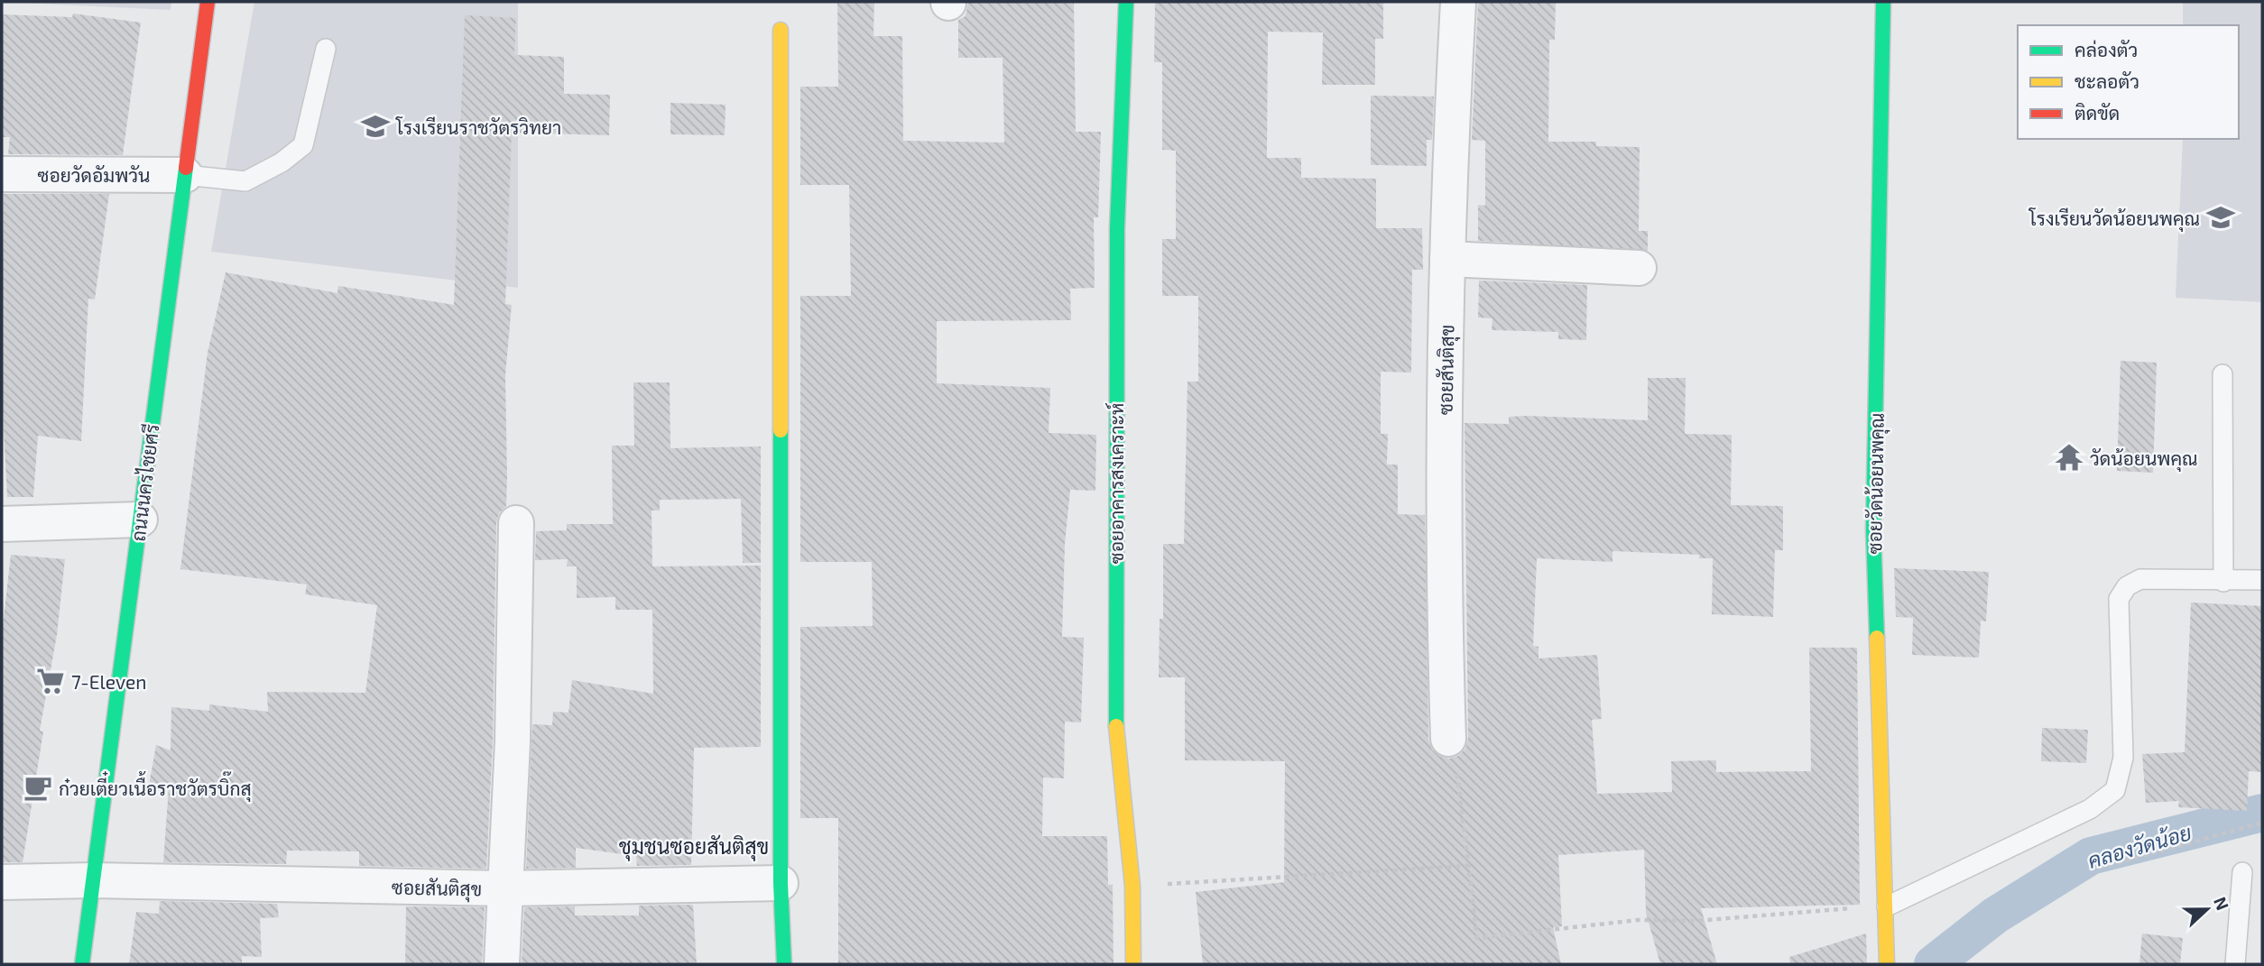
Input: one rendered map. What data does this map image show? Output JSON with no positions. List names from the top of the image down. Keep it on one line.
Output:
{"streets":{"street":["ซอยวัดอัมพวัน","ซอยสันติสุข","ถนนนครไชยศรี","ซอยอาคารสงเคราะห์","ซอยวัดน้อยนพคุณ"]},"crossings":[["ซอยวัดอัมพวัน","ถนนนครไชยศรี"],["ซอยสันติสุข","ถนนนครไชยศรี"]],"districts":["ชุมชนซอยสันติสุข"],"water":["คลองวัดน้อย"],"places":{"school or university":["โรงเรียนราชวัตรวิทยา","โรงเรียนวัดน้อยนพคุณ"],"temple":["วัดน้อยนพคุณ"],"supermarket":["7-Eleven"],"cafe":["ก๋วยเตี๋ยวเนื้อราชวัตรบิ๊กสุ"]},"legend":["คล่องตัว","ชะลอตัว","ติดขัด"],"north":"right"}
